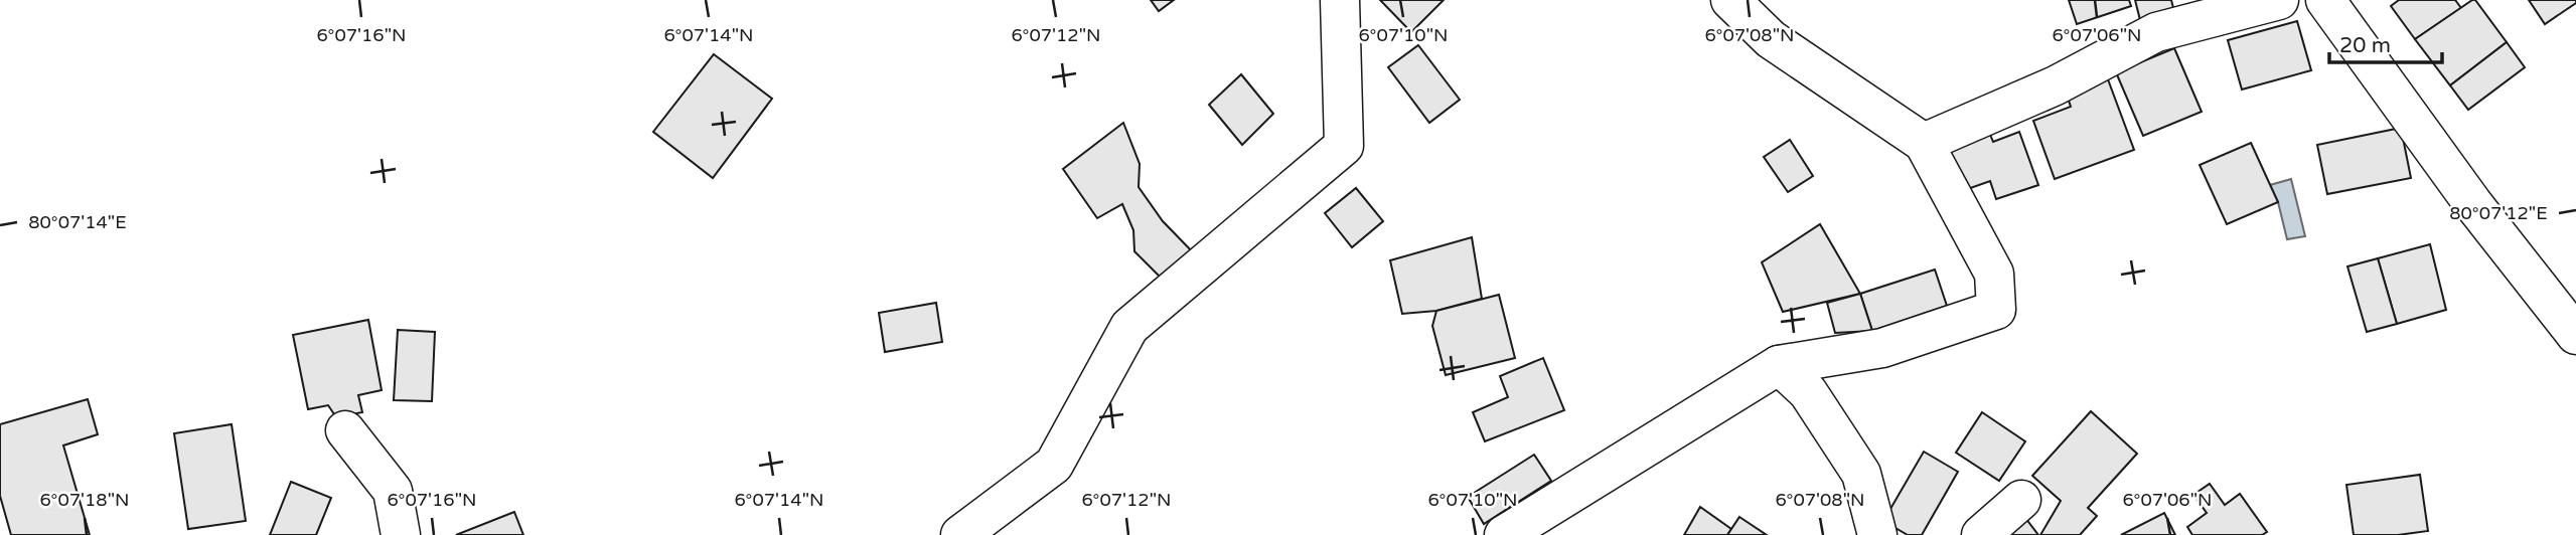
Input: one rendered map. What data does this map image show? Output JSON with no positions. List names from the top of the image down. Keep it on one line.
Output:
{"scale_bar":"20 m","coordinates":["6°07'16\"N","6°07'14\"N","6°07'12\"N","6°07'10\"N","6°07'08\"N","6°07'06\"N","80°07'12\"E","80°07'14\"E","6°07'18\"N"]}
